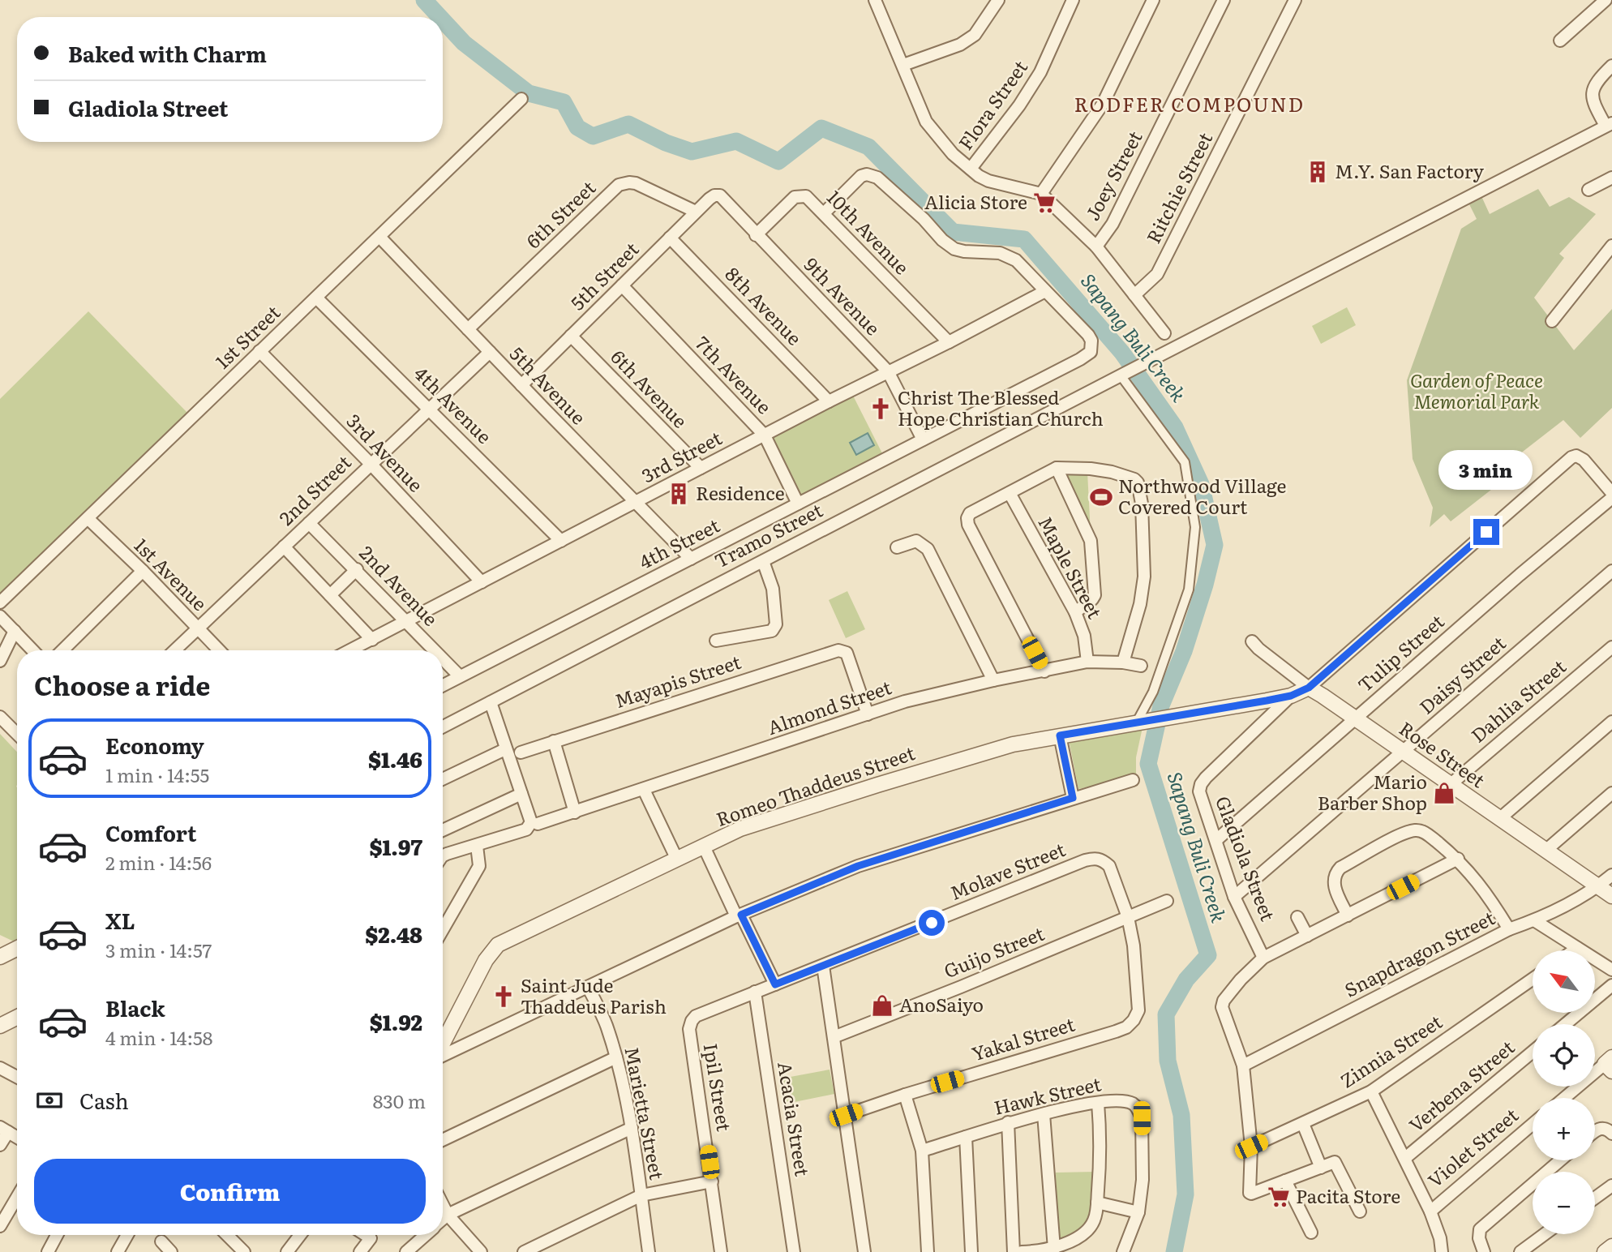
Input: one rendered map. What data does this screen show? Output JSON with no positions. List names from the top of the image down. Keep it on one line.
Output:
{"streets":{"street":["Flora Street","Joey Street","Ritchie Street","6th Street","10th Avenue","5th Street","9th Avenue","8th Avenue","1st Street","7th Avenue","5th Avenue","6th Avenue","4th Avenue","3rd Avenue","3rd Street","2nd Street","Tramo Street","4th Street","Maple Street","1st Avenue","2nd Avenue","Tulip Street","Daisy Street","Mayapis Street","Dahlia Street","Almond Street","Rose Street","Romeo Thaddeus Street","Gladiola Street","Molave Street","Guijo Street","Snapdragon Street","Yakal Street","Zinnia Street","Verbena Street","Ipil Street","Hawk Street","Marietta Street","Acacia Street","Violet Street"]},"crossings":[["6th Street","5th Street"],["6th Street","5th Avenue"],["10th Avenue","9th Avenue"],["10th Avenue","3rd Street"],["5th Street","9th Avenue"],["5th Street","8th Avenue"],["5th Street","7th Avenue"],["5th Street","5th Avenue"],["5th Street","6th Avenue"],["9th Avenue","3rd Street"],["9th Avenue","4th Street"],["8th Avenue","3rd Street"],["1st Street","5th Avenue"],["1st Street","4th Avenue"],["1st Street","3rd Avenue"],["1st Street","1st Avenue"],["7th Avenue","3rd Street"],["7th Avenue","4th Street"],["5th Avenue","3rd Street"],["5th Avenue","2nd Street"],["5th Avenue","4th Street"],["6th Avenue","3rd Street"],["4th Avenue","3rd Street"],["4th Avenue","2nd Street"],["3rd Avenue","3rd Street"],["3rd Avenue","2nd Street"],["3rd Street","4th Street"],["3rd Street","2nd Avenue"],["2nd Street","1st Avenue"],["2nd Street","2nd Avenue"],["4th Street","2nd Avenue"],["Maple Street","Almond Street"],["Tulip Street","Rose Street"],["Tulip Street","Gladiola Street"],["Daisy Street","Rose Street"],["Daisy Street","Gladiola Street"],["Mayapis Street","Almond Street"],["Dahlia Street","Rose Street"],["Rose Street","Gladiola Street"],["Rose Street","Snapdragon Street"],["Romeo Thaddeus Street","Gladiola Street"],["Molave Street","Guijo Street"],["Molave Street","Yakal Street"],["Molave Street","Ipil Street"],["Molave Street","Acacia Street"],["Guijo Street","Yakal Street"]],"districts":["RODFER COMPOUND"],"water":["Sapang Buli Creek"],"parks":["Garden of Peace Memorial Park"],"places":{"building":["M.Y. San Factory","Residence"],"supermarket":["Alicia Store","Pacita Store"],"church":["Christ The Blessed Hope Christian Church","Saint Jude Thaddeus Parish"],"sports":["Northwood Village Covered Court"],"shop":["Mario Barber Shop","AnoSaiyo"]},"north":"top left","page":{"banner":["Baked with Charm","Gladiola Street"],"bubble":"3 min","heading":"Choose a ride","list":[{"name":"Economy","note":"1 min · 14:55","value":"$1.46"},{"name":"Comfort","note":"2 min · 14:56","value":"$1.97"},{"name":"XL","note":"3 min · 14:57","value":"$2.48"},{"name":"Black","note":"4 min · 14:58","value":"$1.92"}],"map_buttons":["+","−"],"pay":["Cash","830 m"],"buttons":"Confirm"}}
